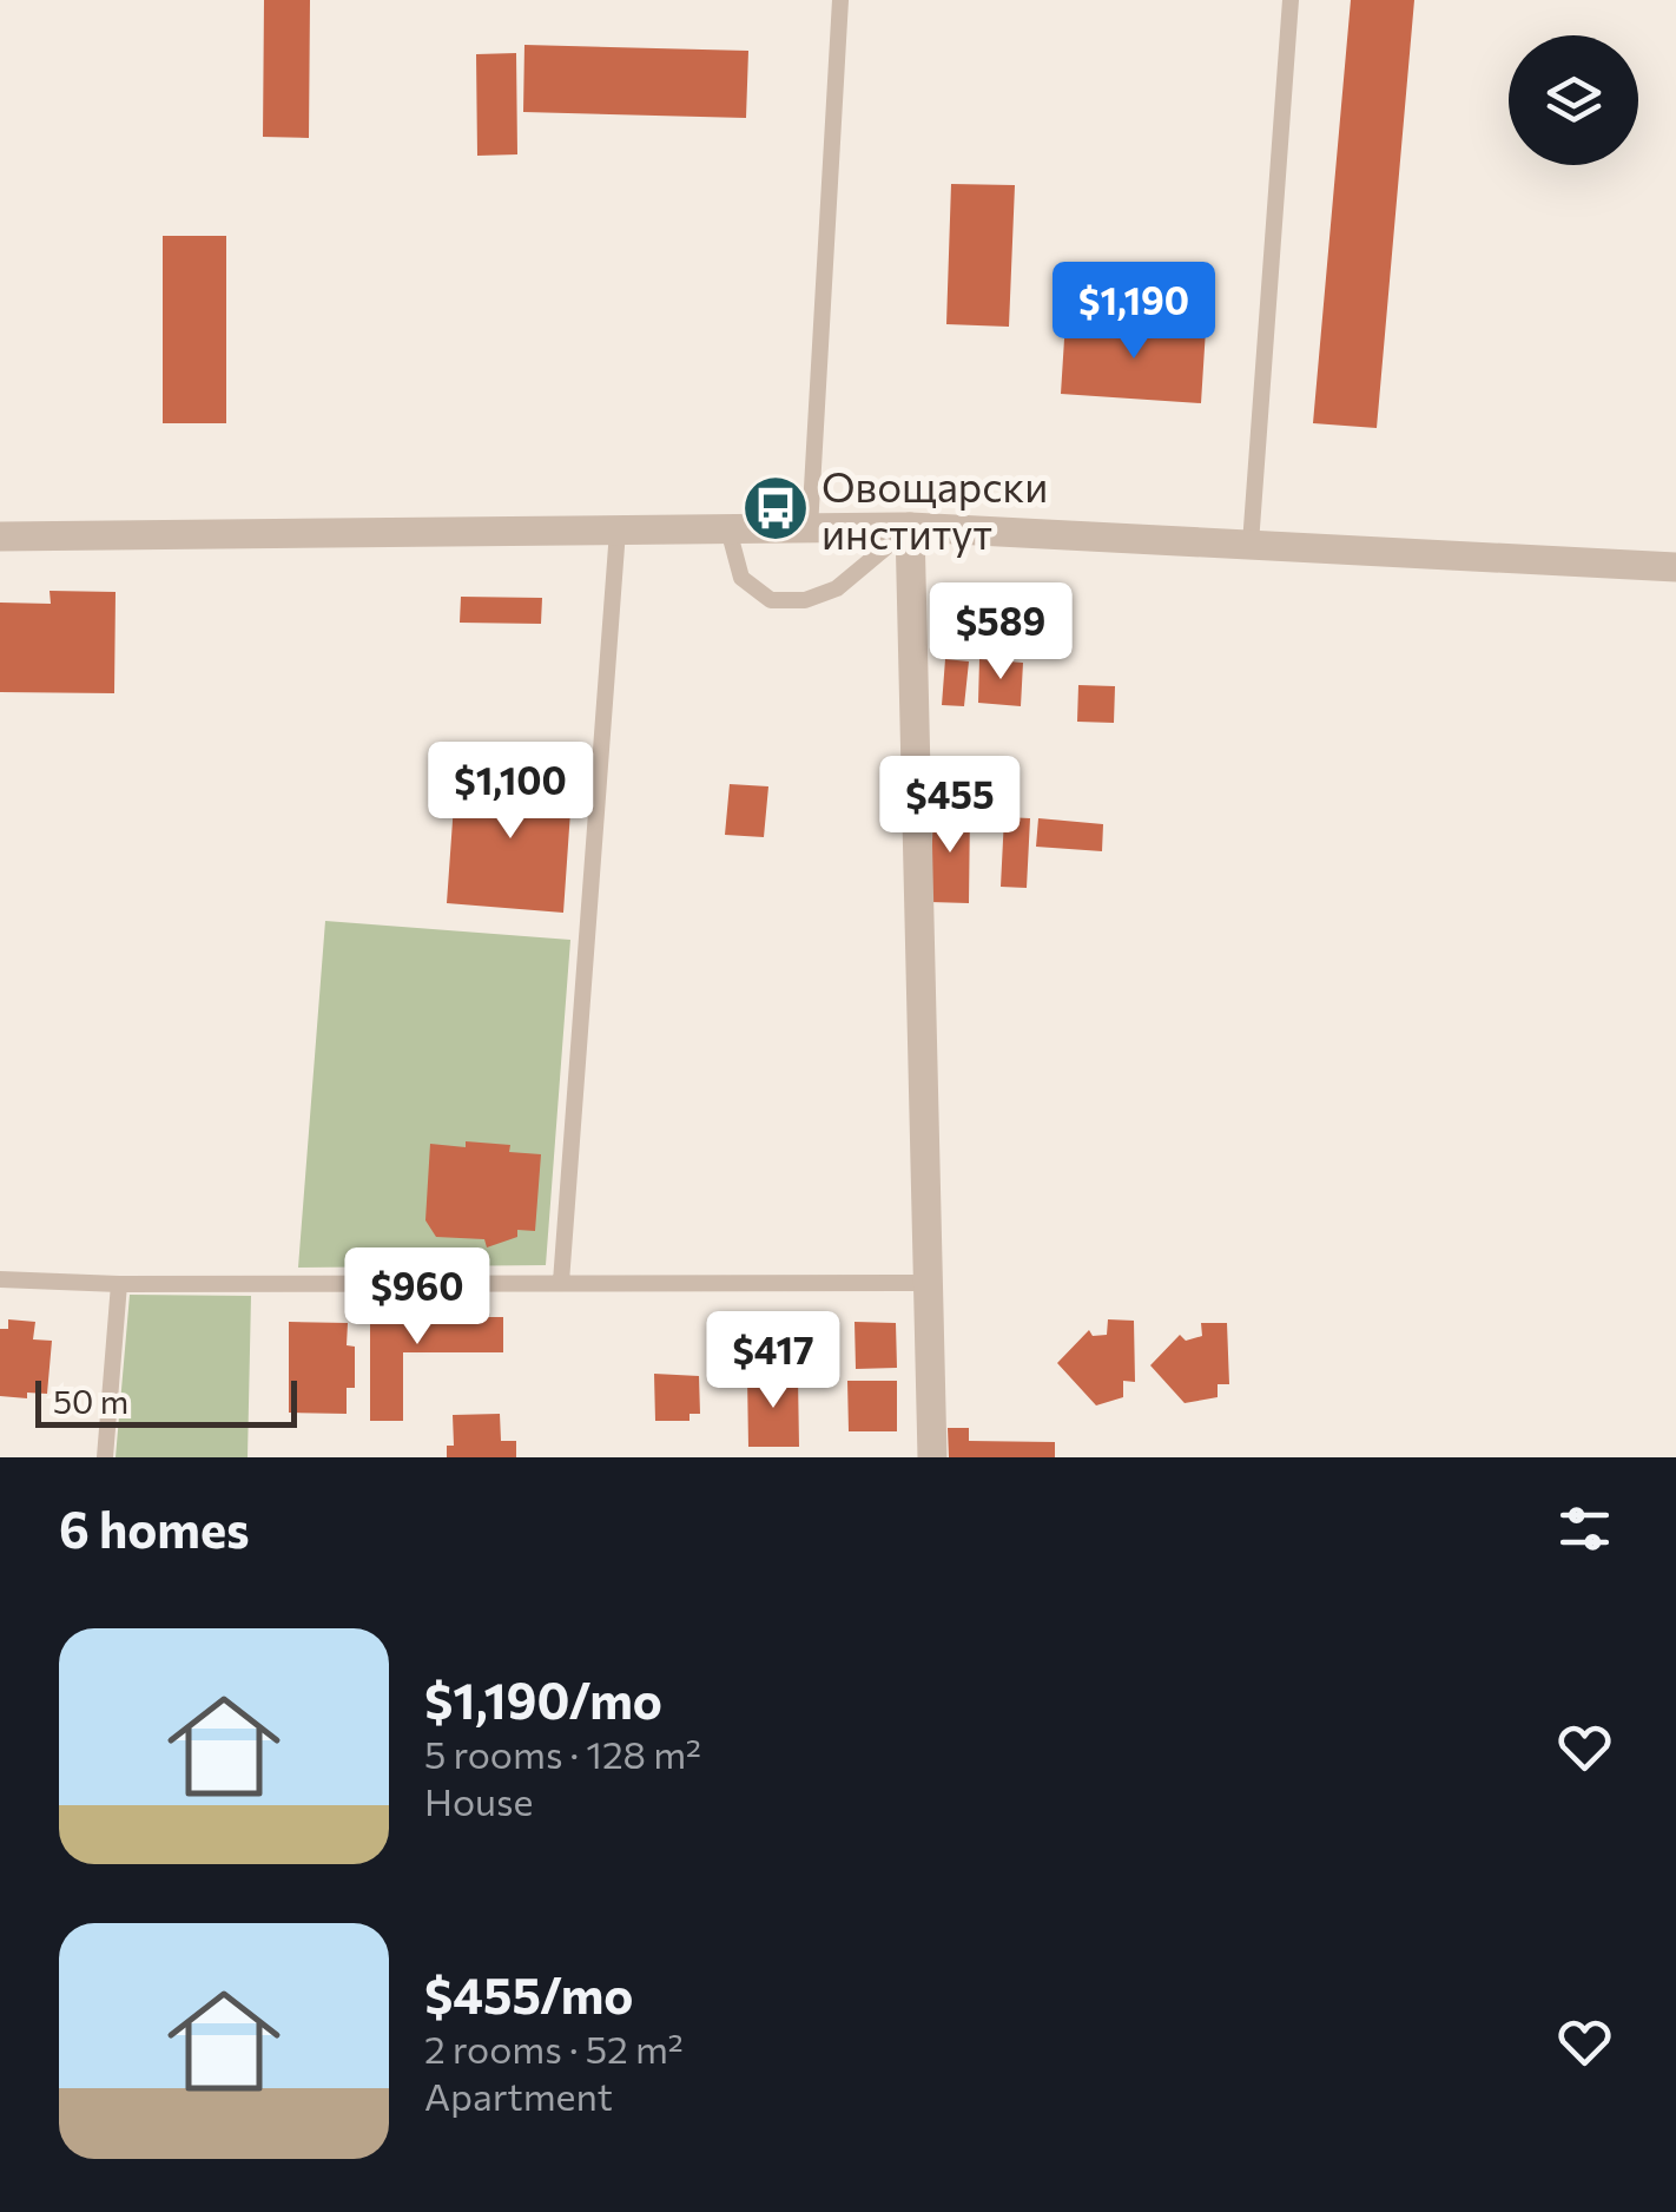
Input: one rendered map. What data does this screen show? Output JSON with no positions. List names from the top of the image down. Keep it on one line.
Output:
{"places":{"bus stop":["Овощарски институт"]},"scale_bar":"50 m","page":{"price":["$1,190","$589","$1,100","$455","$960","$417"],"scale":"50 m","heading":"6 homes","list":[{"name":"$1,190/mo","note":"5 rooms · 128 m² · House"},{"name":"$455/mo","note":"2 rooms · 52 m² · Apartment"}]}}
